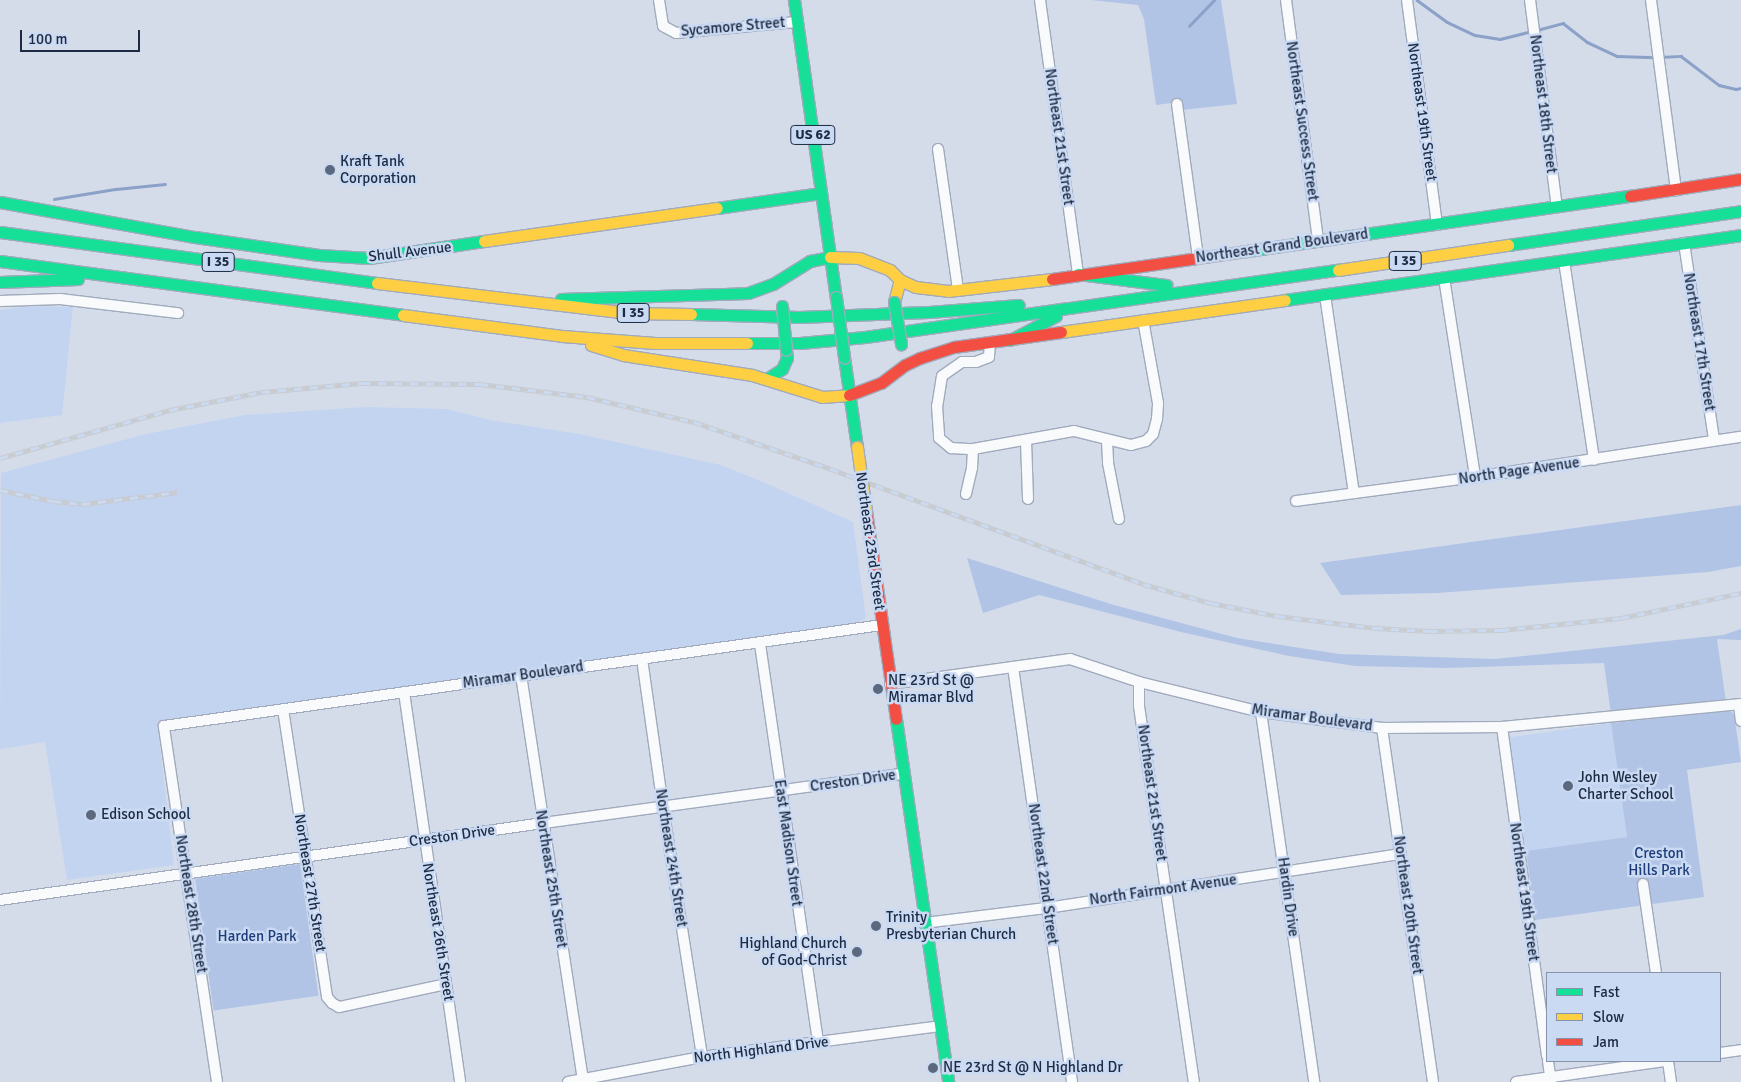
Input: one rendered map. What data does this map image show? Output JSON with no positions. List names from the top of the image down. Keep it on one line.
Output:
{"streets":{"main road":["US 62","Northeast Grand Boulevard","Shull Avenue","I 35","Northeast 23rd Street"],"street":["Sycamore Street","Northeast 18th Street","Northeast 19th Street","Northeast Success Street","Northeast 21st Street","Northeast 17th Street","North Page Avenue","Miramar Boulevard","Creston Drive","East Madison Street","Northeast 24th Street","Northeast 22nd Street","Northeast 25th Street","Northeast 27th Street","North Fairmont Avenue","Hardin Drive","Northeast 28th Street","Northeast 20th Street","Northeast 26th Street","North Highland Drive"]},"crossings":[["Sycamore Street","Northeast 23rd Street"],["Northeast 18th Street","Northeast Grand Boulevard"],["Northeast 19th Street","Northeast Grand Boulevard"],["Northeast 19th Street","Miramar Boulevard"],["Northeast Success Street","Northeast Grand Boulevard"],["Northeast 21st Street","Northeast Grand Boulevard"],["Northeast 21st Street","Miramar Boulevard"],["Northeast 21st Street","North Fairmont Avenue"],["Northeast Grand Boulevard","Northeast 23rd Street"],["Shull Avenue","Northeast 23rd Street"],["Northeast 17th Street","North Page Avenue"],["Northeast 23rd Street","Miramar Boulevard"],["Northeast 23rd Street","Creston Drive"],["Northeast 23rd Street","North Fairmont Avenue"],["Northeast 23rd Street","North Highland Drive"],["Miramar Boulevard","East Madison Street"],["Miramar Boulevard","Northeast 24th Street"],["Miramar Boulevard","Northeast 22nd Street"],["Miramar Boulevard","Northeast 25th Street"],["Miramar Boulevard","Northeast 27th Street"],["Miramar Boulevard","Hardin Drive"],["Miramar Boulevard","Northeast 28th Street"],["Miramar Boulevard","Northeast 20th Street"],["Miramar Boulevard","Northeast 26th Street"],["Creston Drive","East Madison Street"],["Creston Drive","Northeast 24th Street"],["Creston Drive","Northeast 25th Street"],["Creston Drive","Northeast 27th Street"],["Creston Drive","Northeast 28th Street"],["Creston Drive","Northeast 26th Street"],["East Madison Street","North Highland Drive"],["Northeast 24th Street","North Highland Drive"],["Northeast 22nd Street","North Fairmont Avenue"],["Northeast 25th Street","North Highland Drive"],["Northeast 27th Street","Northeast 26th Street"],["North Fairmont Avenue","Hardin Drive"],["North Fairmont Avenue","Northeast 20th Street"]],"parks":["Creston Hills Park","Harden Park"],"places":["Kraft Tank Corporation","NE 23rd St @ Miramar Blvd","John Wesley Charter School","Edison School","Trinity Presbyterian Church","Highland Church of God-Christ","NE 23rd St @ N Highland Dr"],"legend":["Fast","Slow","Jam"],"scale_bar":"100 m"}
